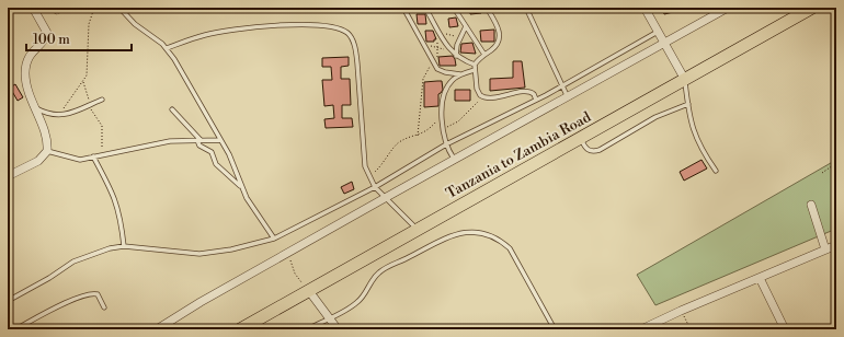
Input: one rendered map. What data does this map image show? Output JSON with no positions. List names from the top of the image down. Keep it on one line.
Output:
{"streets":{"highway":["Tanzania to Zambia Road"]},"scale_bar":"100 m"}
